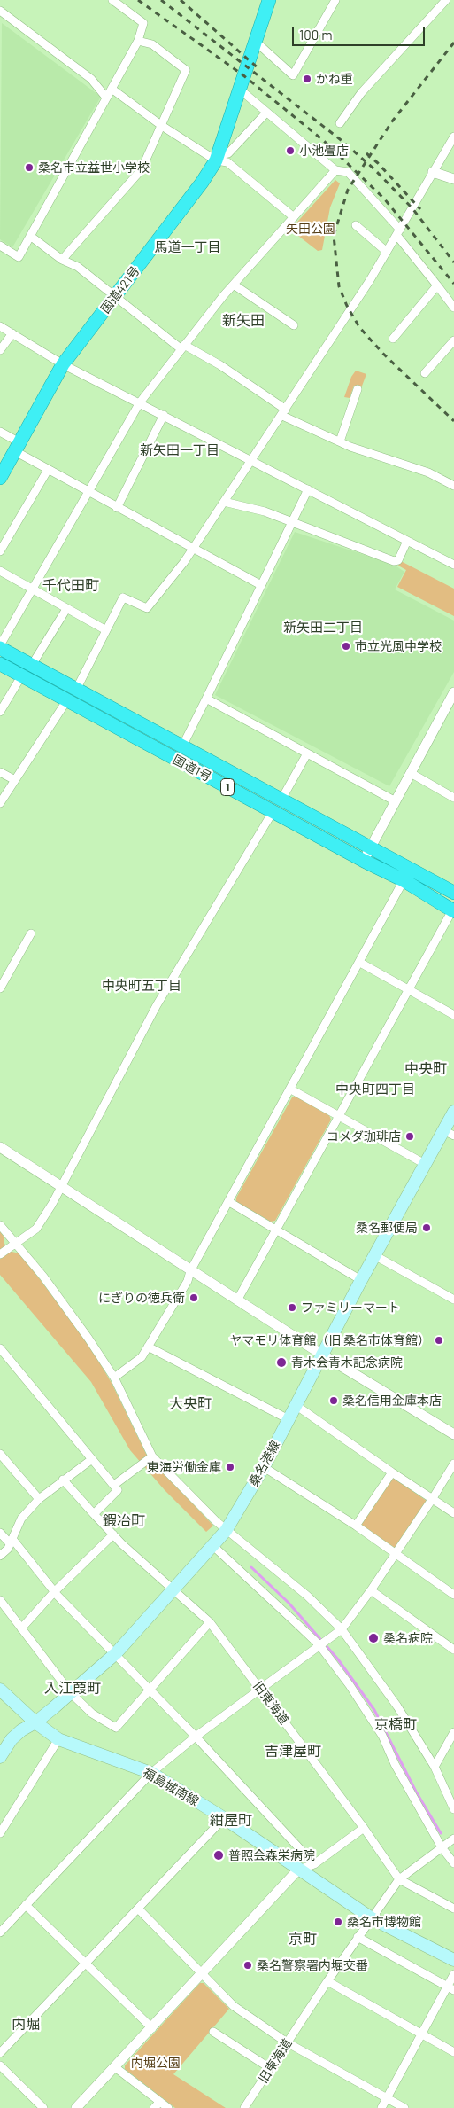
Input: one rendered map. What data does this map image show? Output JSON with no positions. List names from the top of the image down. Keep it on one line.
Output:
{"streets":{"highway":["国道421号","国道1号","1"],"main road":["桑名港線","福島城南線"],"street":["旧東海道"]},"crossings":[["桑名港線","旧東海道"],["桑名港線","福島城南線"],["旧東海道","福島城南線"]],"districts":["馬道一丁目","新矢田","新矢田一丁目","千代田町","新矢田二丁目","中央町五丁目","中央町","中央町四丁目","大央町","鍜冶町","入江葭町","京橋町","吉津屋町","紺屋町","京町","内堀"],"parks":["矢田公園","内堀公園"],"places":["かね重","小池畳店","桑名市立益世小学校","市立光風中学校","コメダ珈琲店","桑名郵便局","にぎりの徳兵衛","ファミリーマート","ヤマモリ体育館（旧 桑名市体育館）","青木会青木記念病院","桑名信用金庫本店","東海労働金庫","桑名病院","普照会森栄病院","桑名市博物館","桑名警察署内堀交番"],"scale_bar":"100 m"}
